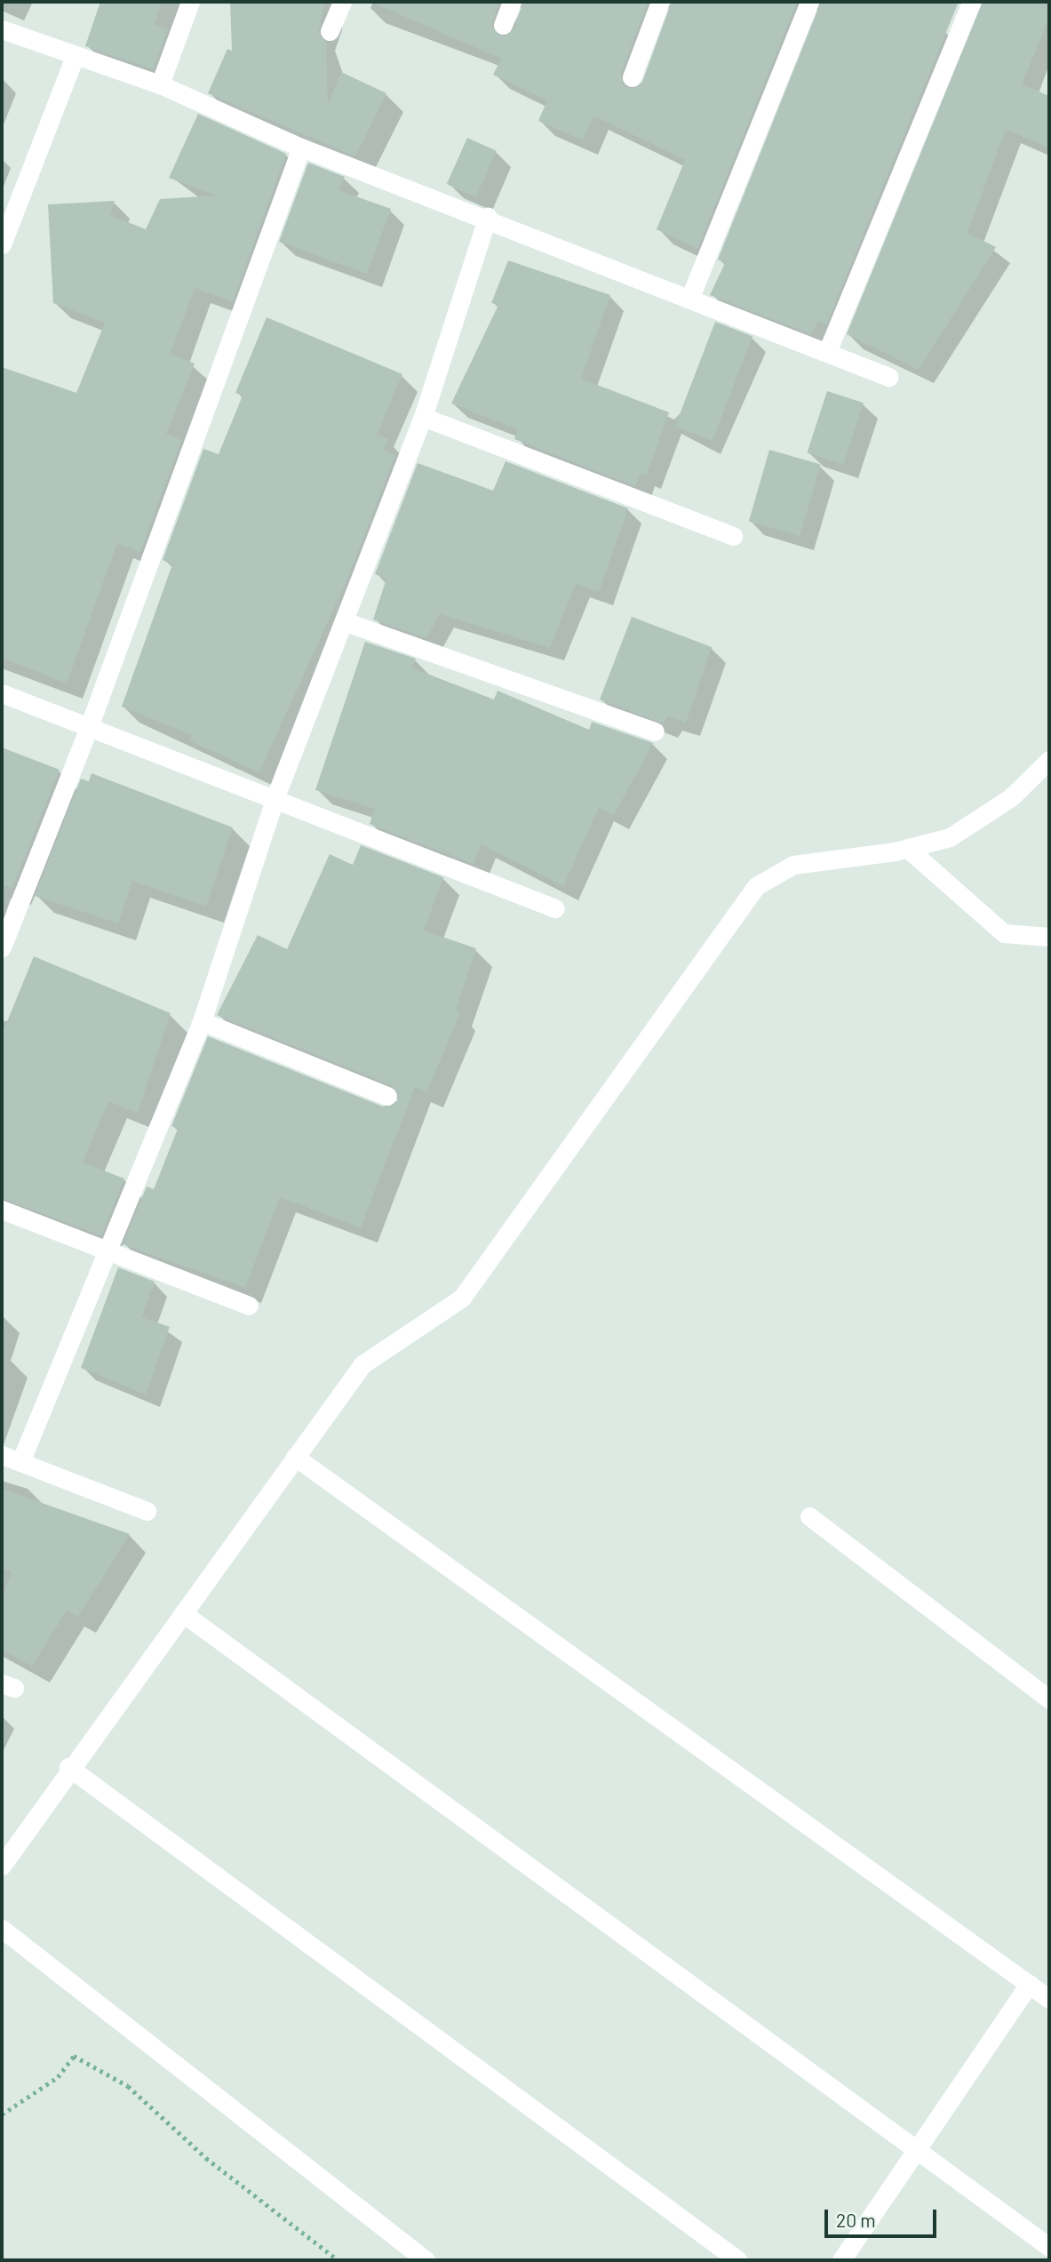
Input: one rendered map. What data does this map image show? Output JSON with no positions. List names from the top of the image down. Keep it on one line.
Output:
{"scale_bar":"20 m"}
